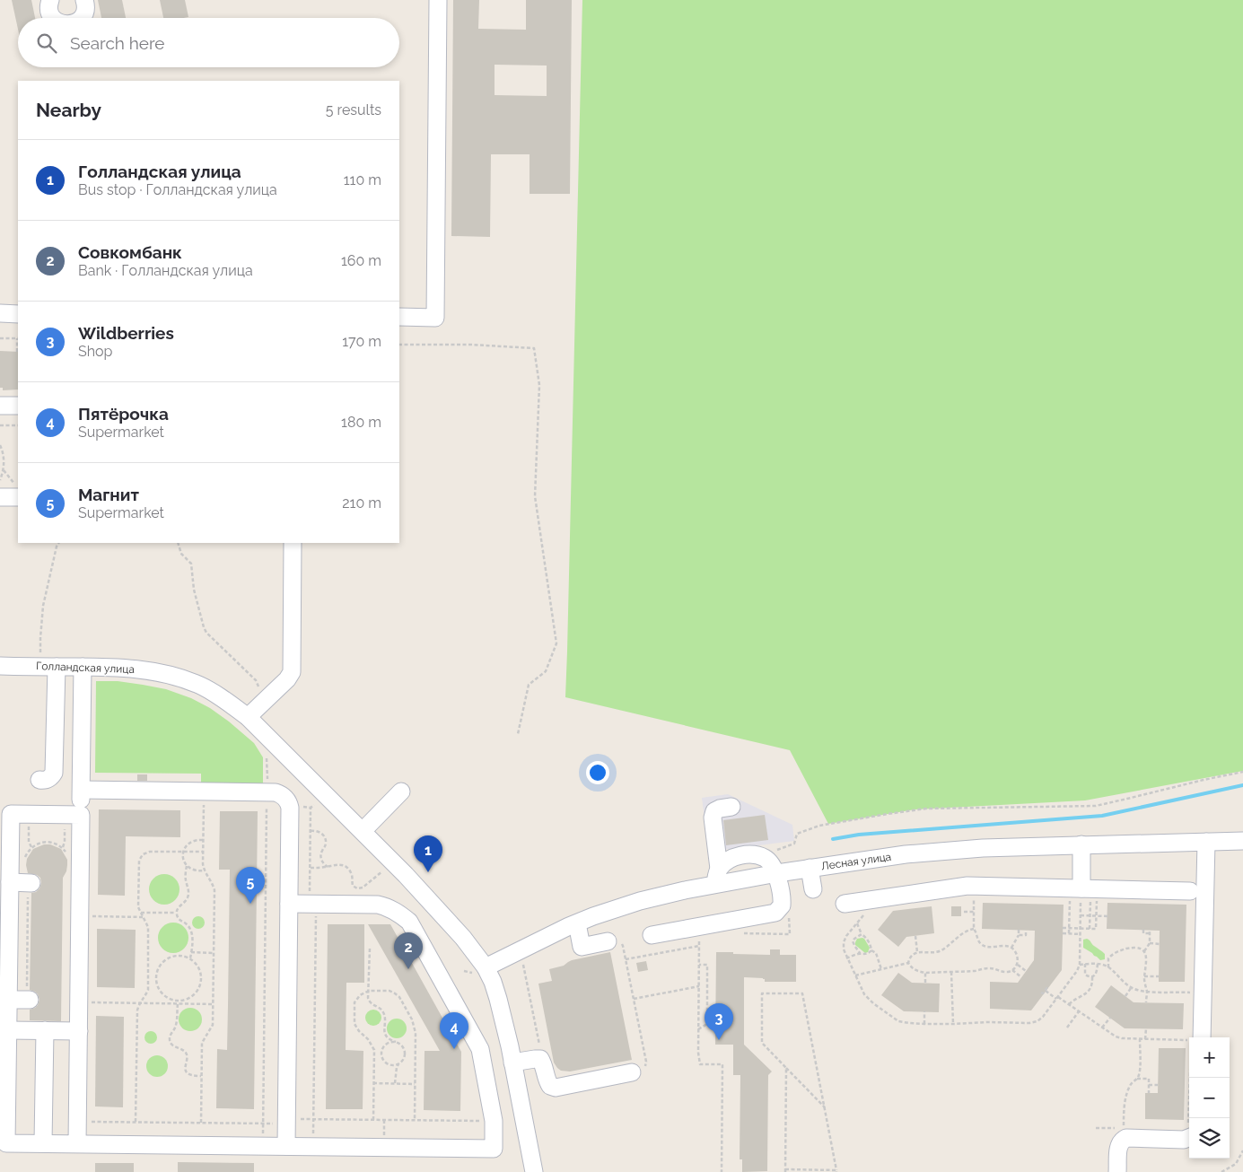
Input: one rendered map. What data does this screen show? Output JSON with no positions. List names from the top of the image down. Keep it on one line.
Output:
{"streets":{"street":["Голландская улица","Лесная улица"]},"crossings":[["Голландская улица","Лесная улица"]],"page":{"search":"Search here","heading":["Nearby","5 results"],"list":[{"mark":"1","name":"Голландская улица","note":"Bus stop · Голландская улица","value":"110 m"},{"mark":"2","name":"Совкомбанк","note":"Bank · Голландская улица","value":"160 m"},{"mark":"3","name":"Wildberries","note":"Shop","value":"170 m"},{"mark":"4","name":"Пятёрочка","note":"Supermarket","value":"180 m"},{"mark":"5","name":"Магнит","note":"Supermarket","value":"210 m"}],"pins":["1","5","2","3","4"],"map_buttons":["+","−"]}}
